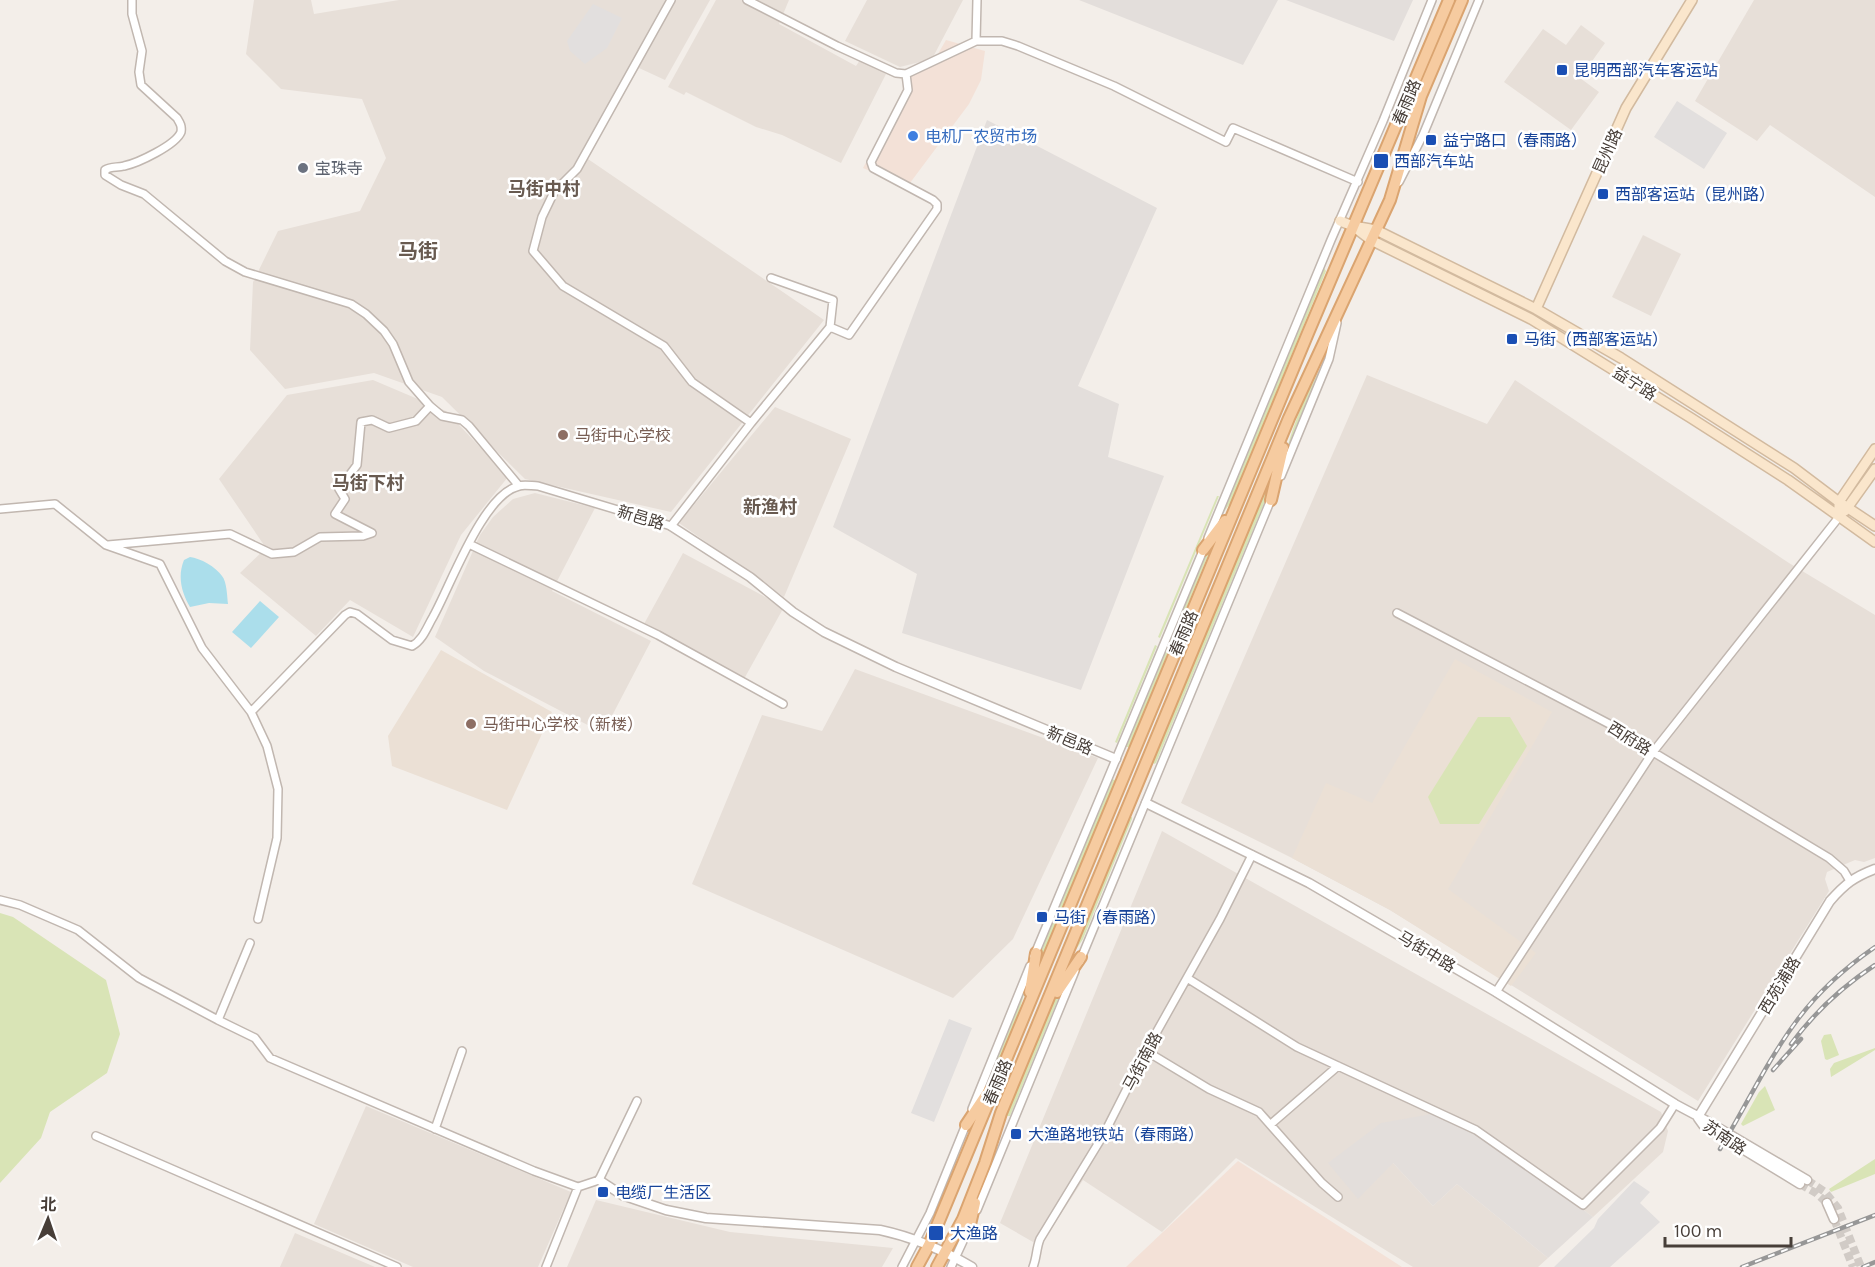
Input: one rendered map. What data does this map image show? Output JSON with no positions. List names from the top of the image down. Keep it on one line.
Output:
{"streets":{"main road":["春雨路","昆州路","益宁路"],"street":["新邑路","西府路","马街中路","西苑浦路","马街南路","苏南路"]},"crossings":[["春雨路","益宁路"],["昆州路","益宁路"],["西府路","西苑浦路"],["马街中路","西苑浦路"],["马街中路","马街南路"],["马街中路","苏南路"],["西苑浦路","苏南路"]],"districts":["马街中村","马街","马街下村","新渔村"],"places":{"transit":["昆明西部汽车客运站","益宁路口（春雨路）","西部汽车站","西部客运站（昆州路）","马街（西部客运站）","马街（春雨路）","大渔路地铁站（春雨路）","电缆厂生活区","大渔路"],"other":["电机厂农贸市场","宝珠寺","马街中心学校","马街中心学校（新楼）"]},"scale_bar":"100 m","north":"top"}
